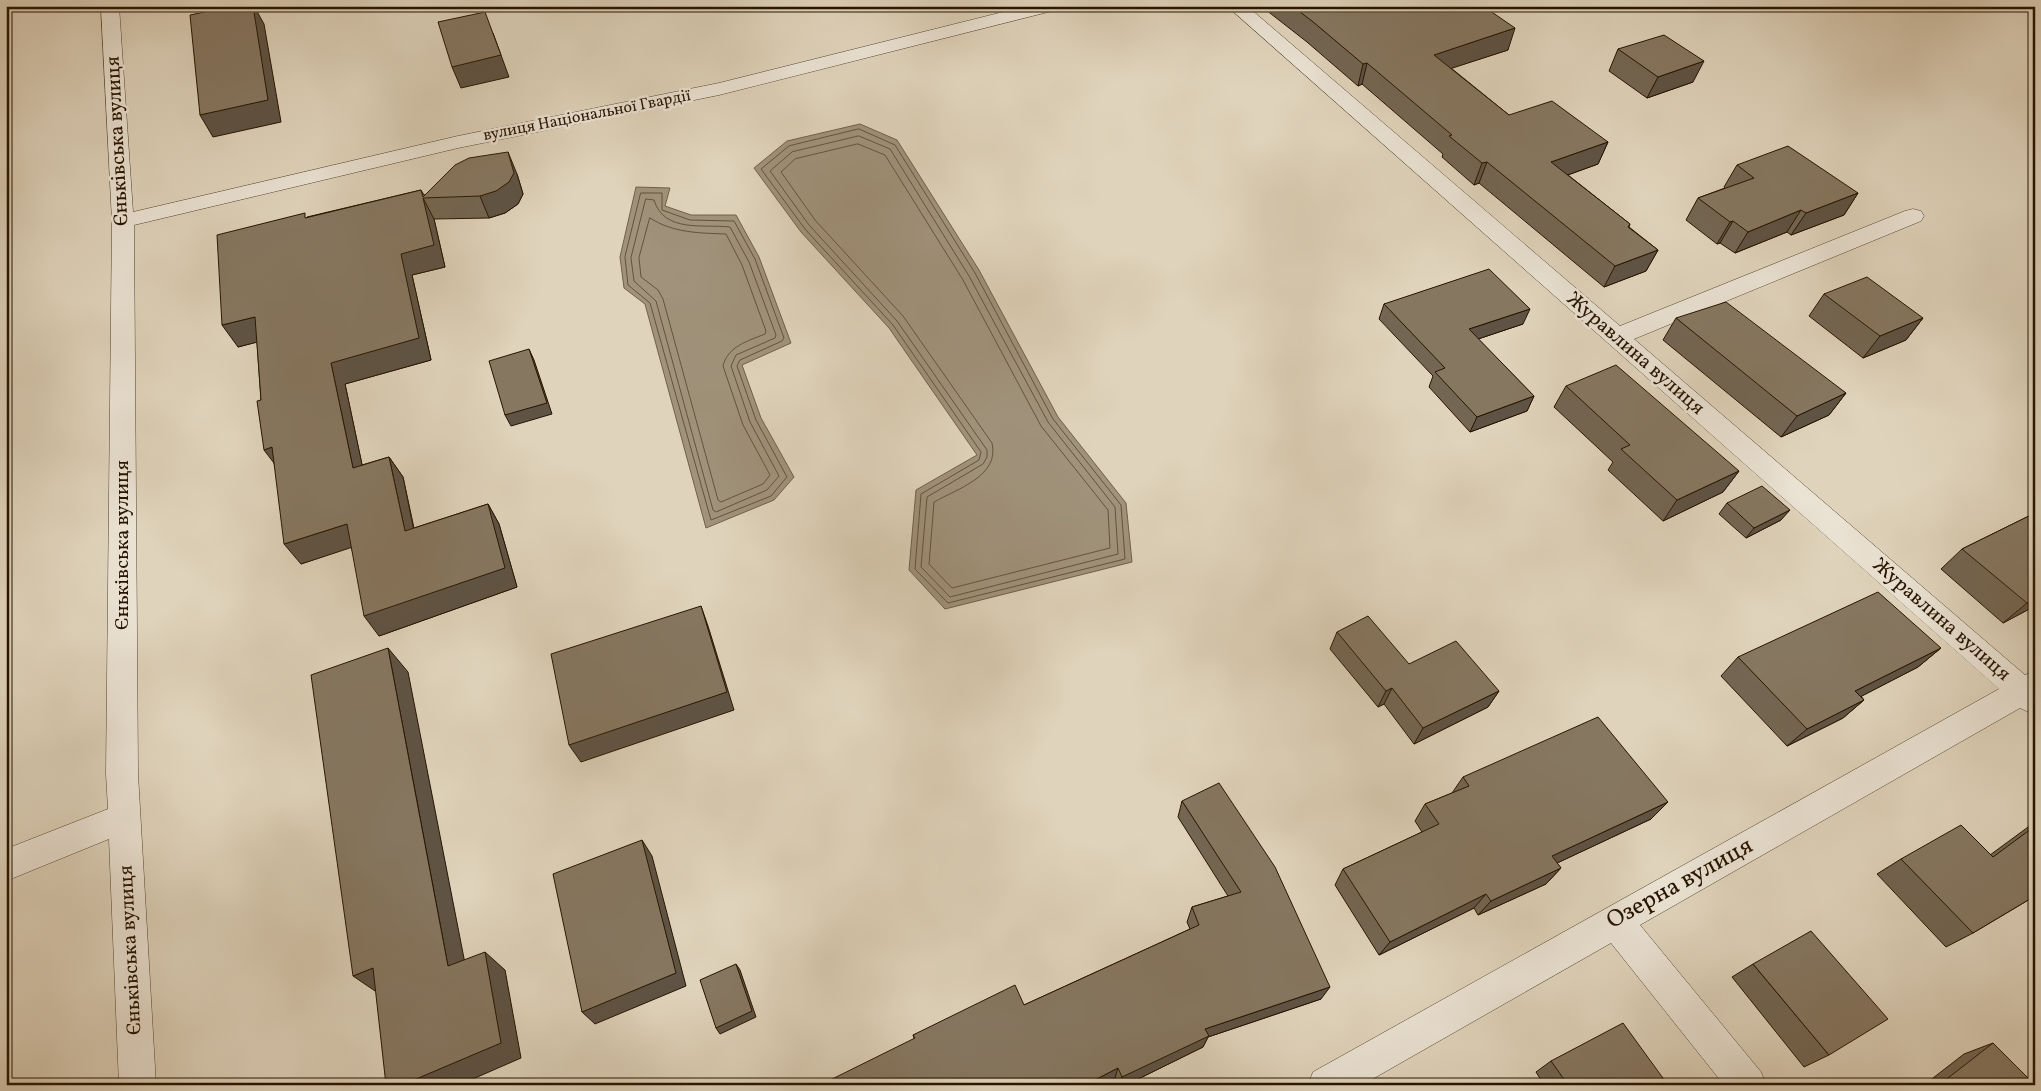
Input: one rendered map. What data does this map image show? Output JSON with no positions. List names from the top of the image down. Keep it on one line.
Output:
{"streets":{"street":["вулиця Національної Гвардії","Єньківська вулиця","Журавлина вулиця","Озерна вулиця"]},"crossings":[["вулиця Національної Гвардії","Єньківська вулиця"],["Журавлина вулиця","Озерна вулиця"]]}
